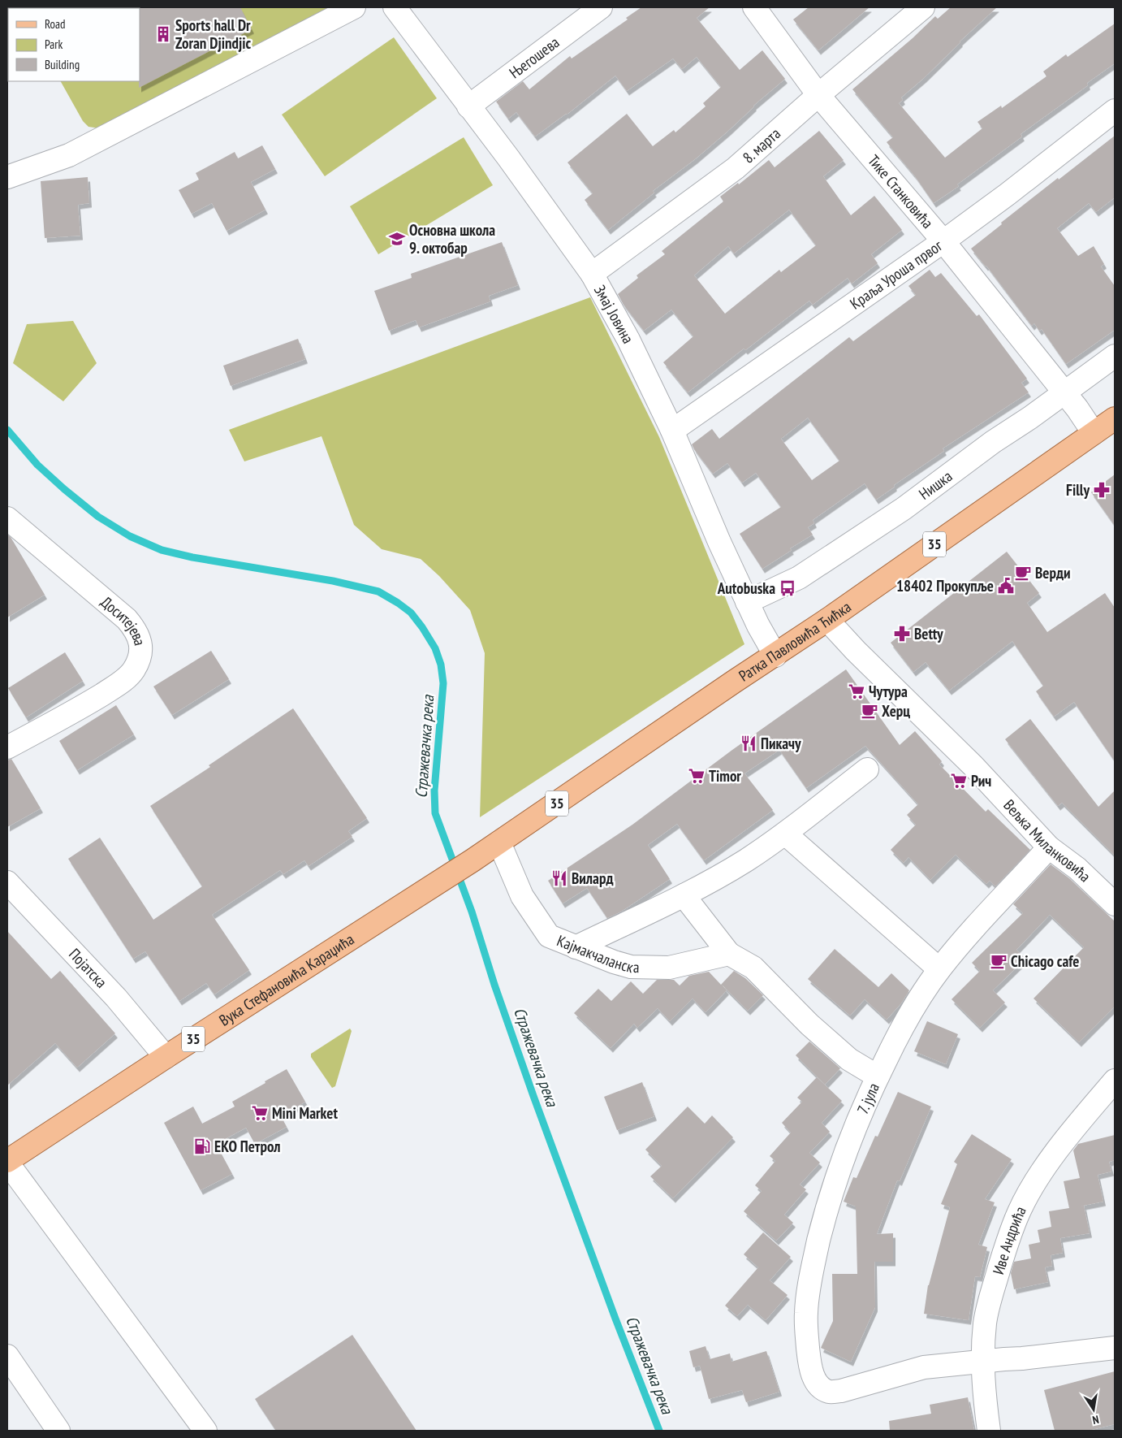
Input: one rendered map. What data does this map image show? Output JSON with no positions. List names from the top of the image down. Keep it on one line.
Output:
{"streets":{"main road":["35","Ратка Павловића Ћићка","Вука Стефановића Караџића"],"street":["Његошева","8. марта","Тике Станковића","Краља Уроша првог","Змај Јовина","Нишка","Доситејева","Вељка Миланковића","Кајмакчаланска","Појатска","7. јула","Иве Андрића"]},"crossings":[["Његошева","Змај Јовина"],["8. марта","Тике Станковића"],["8. марта","Змај Јовина"],["Тике Станковића","Краља Уроша првог"],["Тике Станковића","Нишка"],["Тике Станковића","Ратка Павловића Ћићка"],["Краља Уроша првог","Змај Јовина"],["Змај Јовина","Нишка"],["Змај Јовина","Ратка Павловића Ћићка"],["Ратка Павловића Ћићка","Вељка Миланковића"],["Ратка Павловића Ћићка","Кајмакчаланска"],["Ратка Павловића Ћићка","Вука Стефановића Караџића"],["Вељка Миланковића","7. јула"],["Појатска","Вука Стефановића Караџића"],["7. јула","Иве Андрића"]],"water":["Стражевачка река"],"places":{"building":["Sports hall Dr Zoran Djindjic"],"school or university":["Основна школа 9. октобар"],"pharmacy":["Filly","Betty"],"cafe":["Верди","Херц","Chicago cafe"],"public building":["18402 Прокупље"],"bus stop":["Autobuska"],"supermarket":["Чутура","Timor","Рич","Mini Market"],"restaurant":["Пикачу","Вилард"],"fuel station":["ЕКО Петрол"]},"legend":["Road","Park","Building"],"north":"bottom"}
